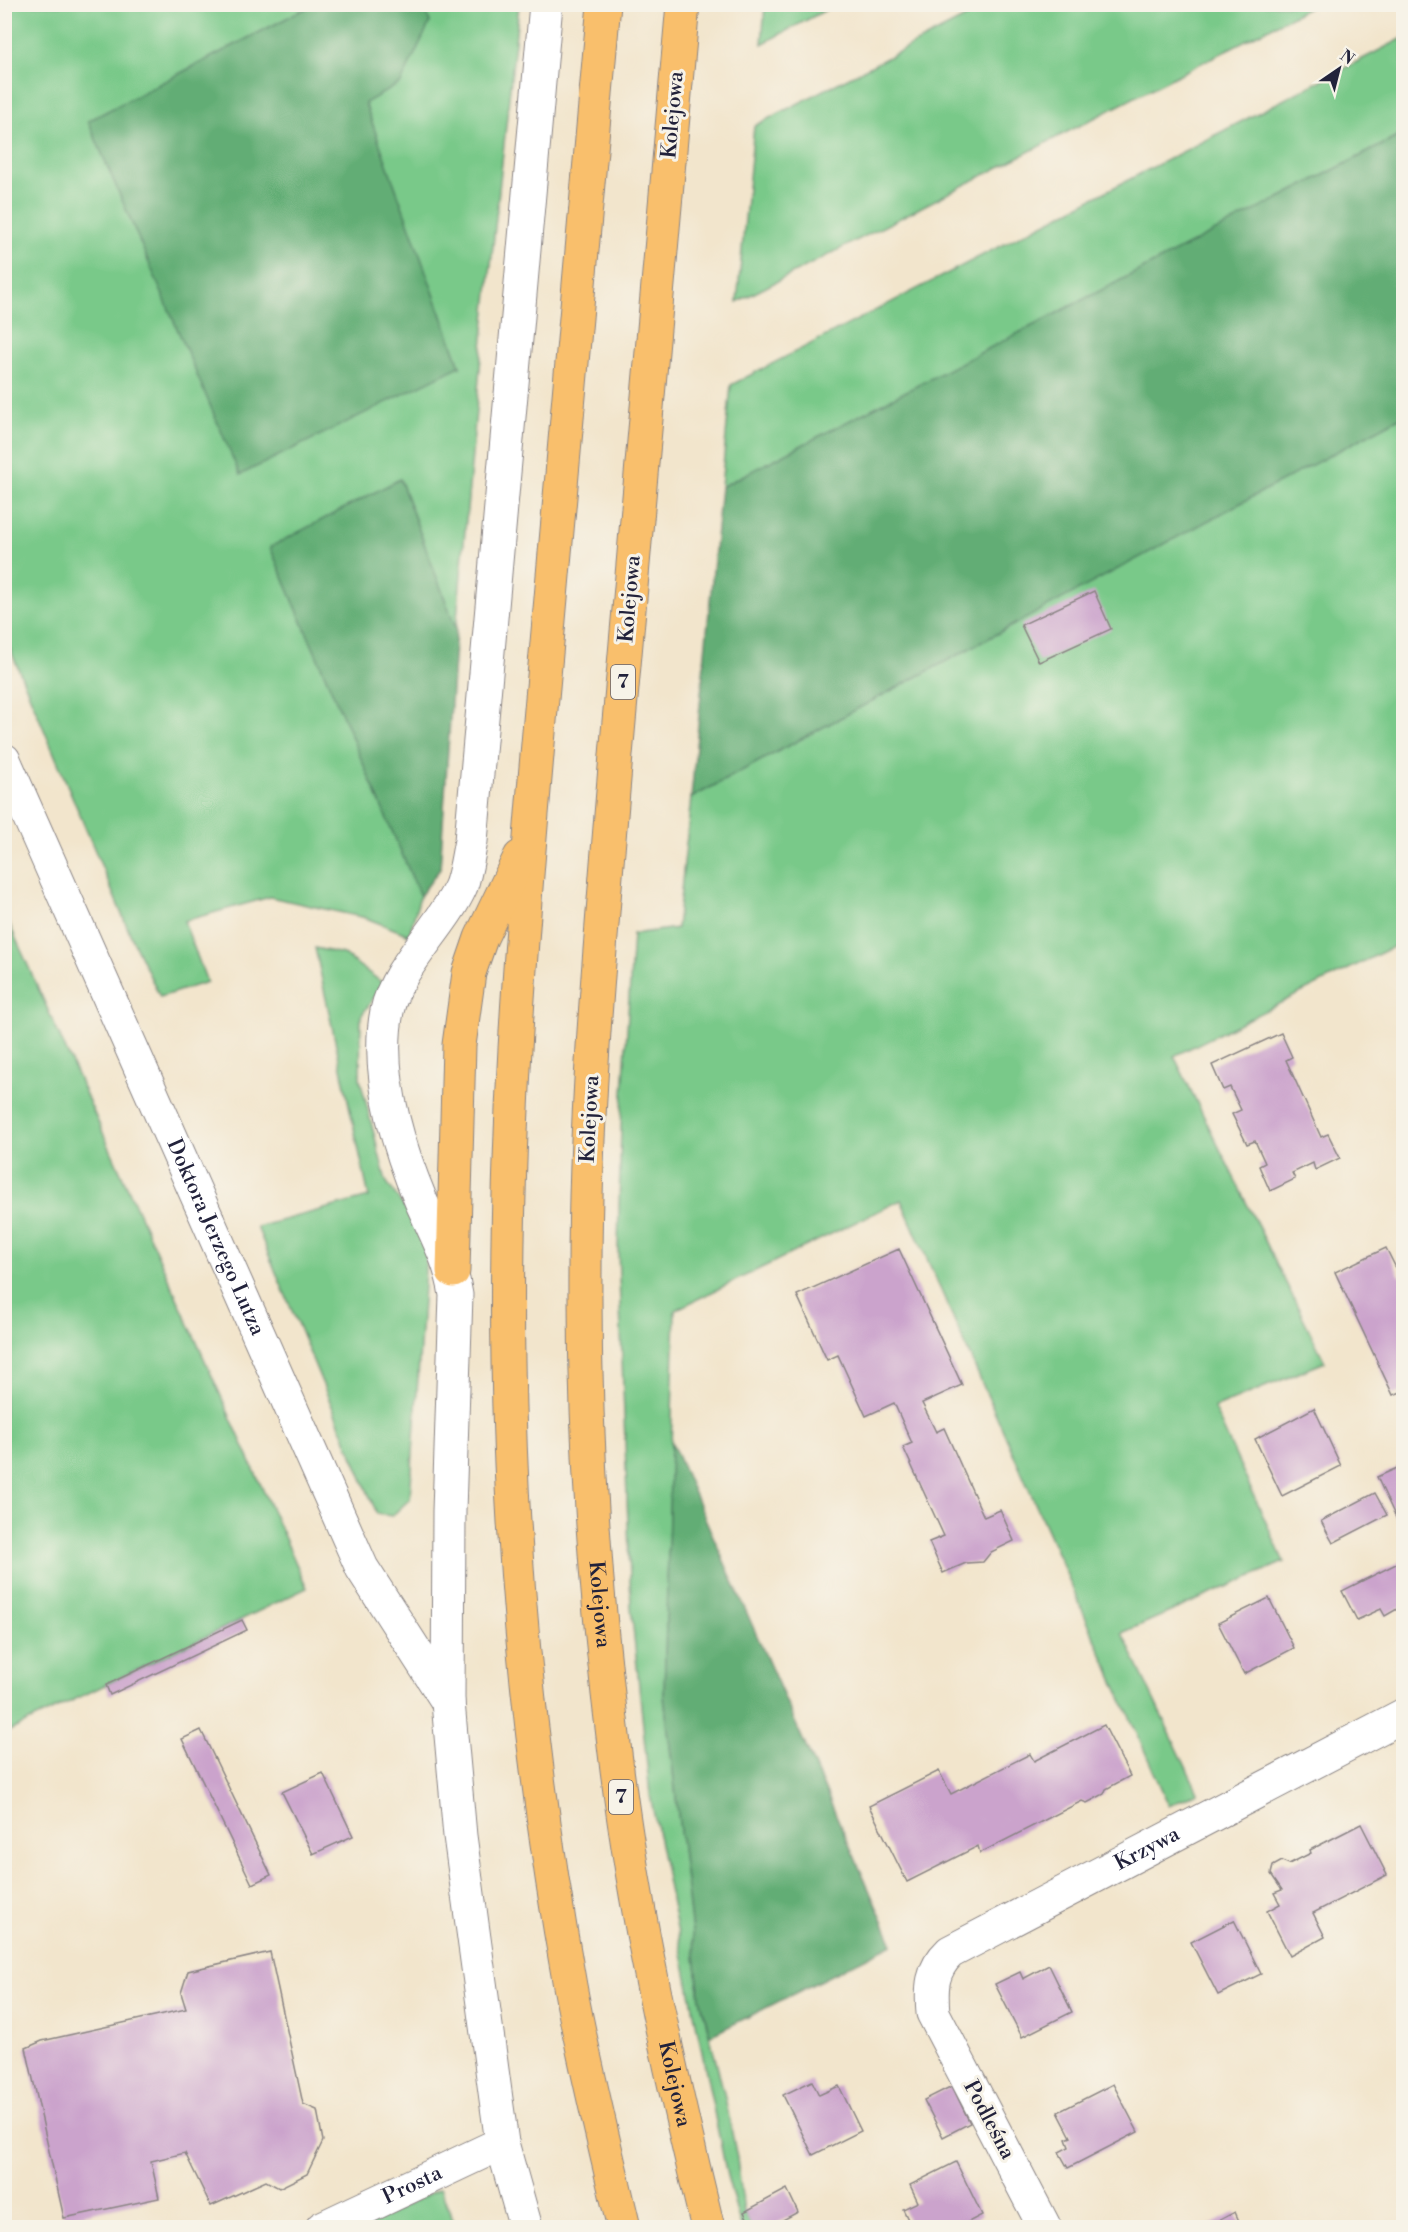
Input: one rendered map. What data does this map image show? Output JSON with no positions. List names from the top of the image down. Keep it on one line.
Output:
{"streets":{"highway":["Kolejowa","7"],"street":["Doktora Jerzego Lutza","Krzywa","Podleśna","Prosta"]},"crossings":[["Krzywa","Podleśna"]],"north":"top right"}
